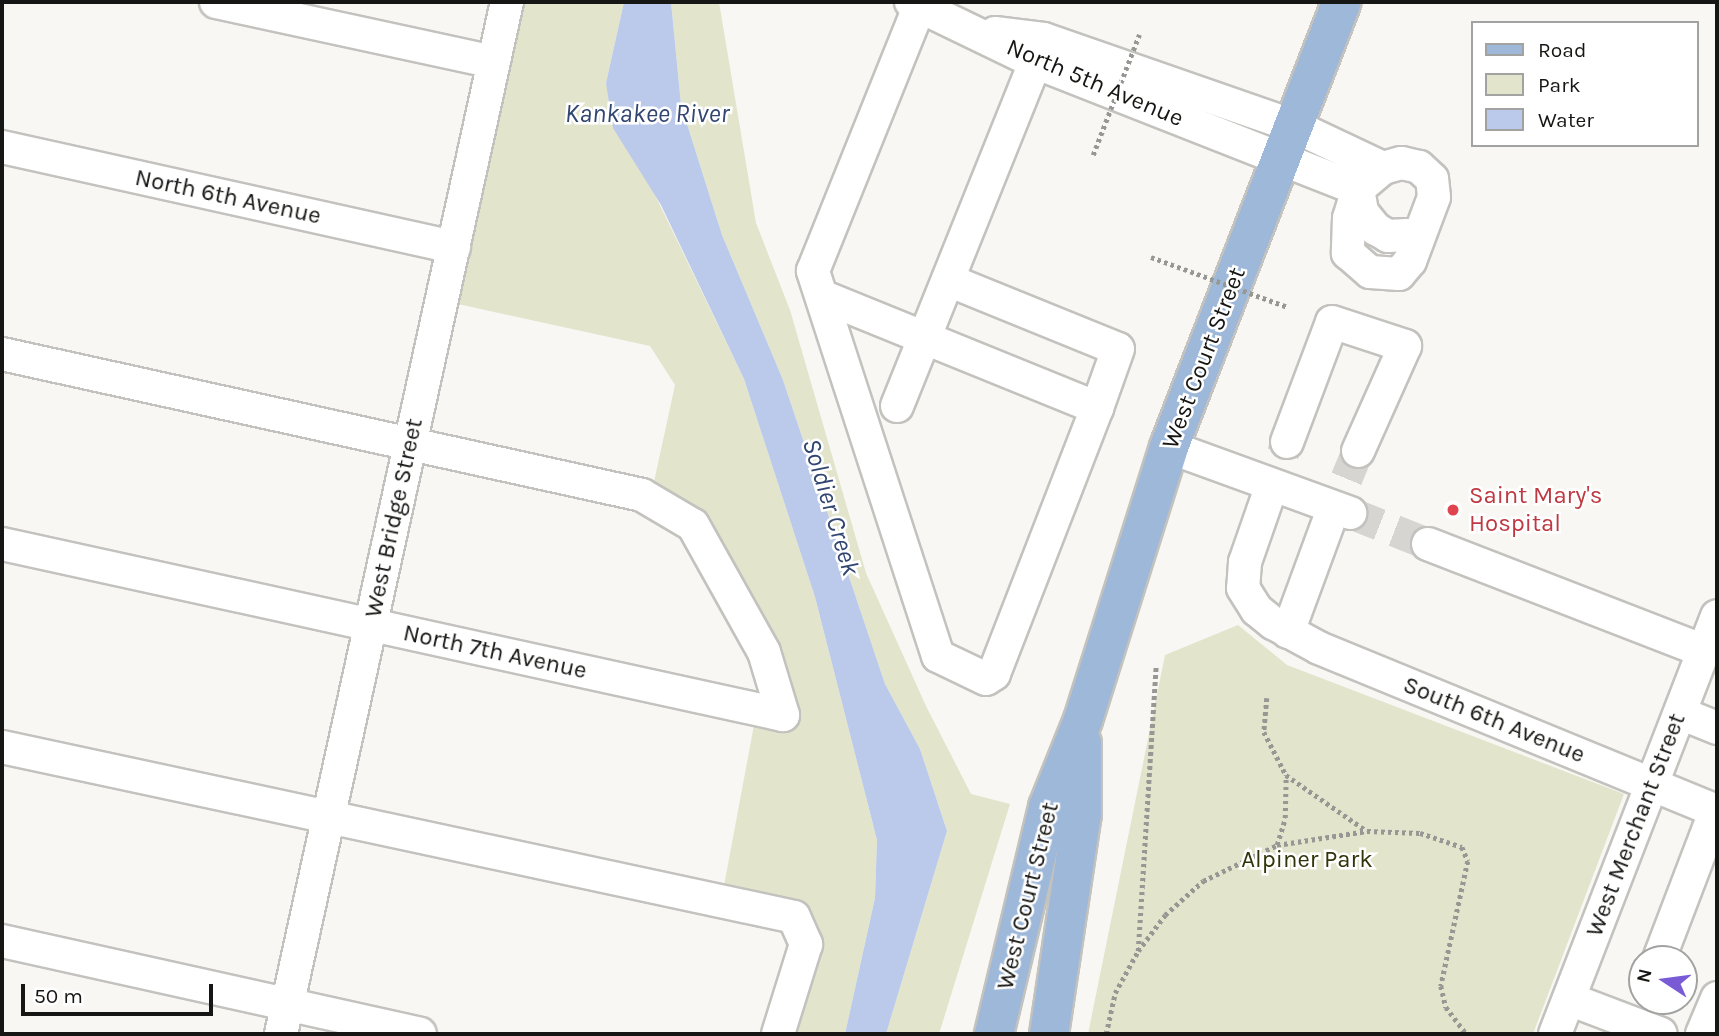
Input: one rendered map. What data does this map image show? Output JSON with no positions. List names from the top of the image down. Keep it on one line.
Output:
{"streets":{"main road":["West Court Street"],"street":["North 5th Avenue","North 6th Avenue","West Bridge Street","North 7th Avenue","South 6th Avenue","West Merchant Street"]},"crossings":[["North 5th Avenue","West Court Street"],["North 6th Avenue","West Bridge Street"],["West Bridge Street","North 7th Avenue"],["South 6th Avenue","West Merchant Street"]],"water":["Kankakee River","Soldier Creek"],"parks":["Alpiner Park"],"places":["Saint Mary's Hospital"],"legend":["Road","Park","Water"],"scale_bar":"50 m","north":"left"}
